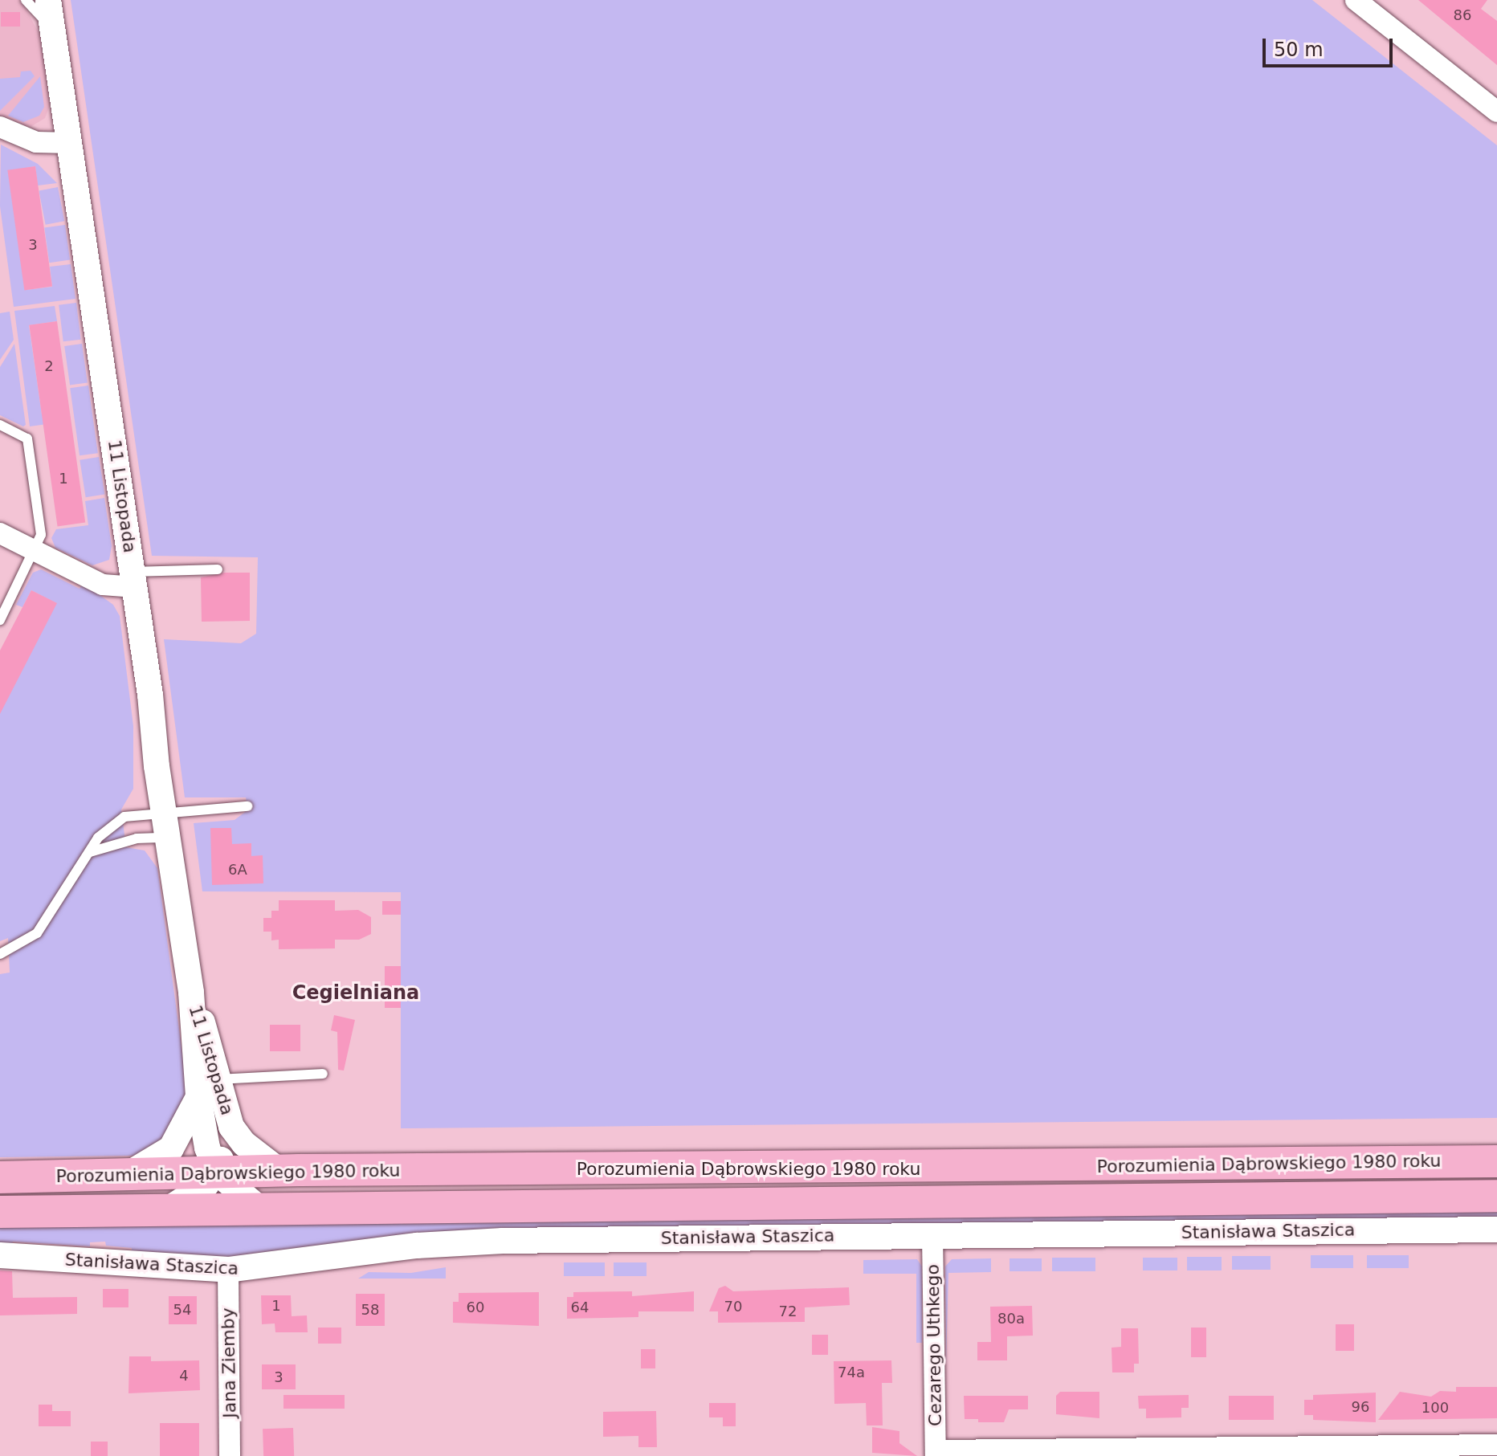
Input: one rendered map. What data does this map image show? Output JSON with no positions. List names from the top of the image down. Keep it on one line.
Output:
{"streets":{"main road":["Porozumienia Dąbrowskiego 1980 roku"],"street":["11 Listopada","Stanisława Staszica","Cezarego Uthkego","Jana Ziemby"]},"crossings":[["11 Listopada","Porozumienia Dąbrowskiego 1980 roku"],["Stanisława Staszica","Cezarego Uthkego"],["Stanisława Staszica","Jana Ziemby"]],"districts":["Cegielniana"],"house_numbers":["86","3","2","1","6A","1","70","60","64","54","58","72","80a","74a","4","3","96","100"],"scale_bar":"50 m"}
